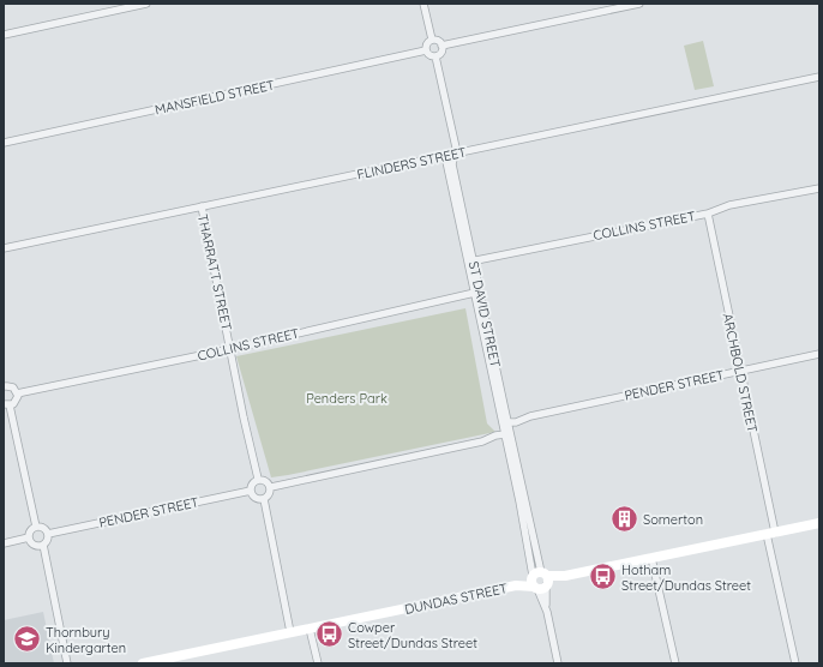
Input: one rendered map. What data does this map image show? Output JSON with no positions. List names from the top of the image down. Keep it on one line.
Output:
{"streets":{"street":["MANSFIELD STREET","FLINDERS STREET","COLLINS STREET","THARRATT STREET","ST DAVID STREET","ARCHBOLD STREET","PENDER STREET","DUNDAS STREET"]},"crossings":[["MANSFIELD STREET","ST DAVID STREET"],["FLINDERS STREET","THARRATT STREET"],["FLINDERS STREET","ST DAVID STREET"],["COLLINS STREET","THARRATT STREET"],["COLLINS STREET","ST DAVID STREET"],["COLLINS STREET","ARCHBOLD STREET"],["THARRATT STREET","PENDER STREET"],["ST DAVID STREET","PENDER STREET"],["ST DAVID STREET","DUNDAS STREET"],["ARCHBOLD STREET","PENDER STREET"],["ARCHBOLD STREET","DUNDAS STREET"]],"parks":["Penders Park"],"places":{"building":["Somerton"],"bus stop":["Hotham Street/Dundas Street","Cowper Street/Dundas Street"],"school or university":["Thornbury Kindergarten"]}}
